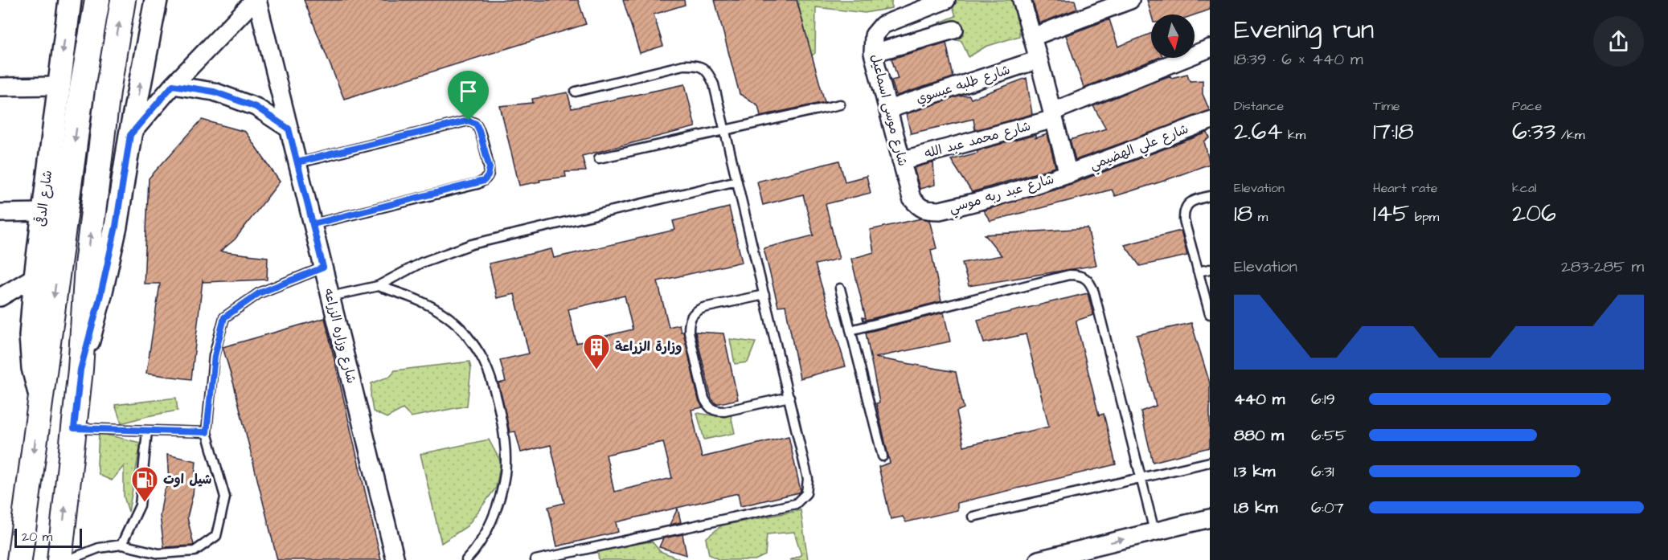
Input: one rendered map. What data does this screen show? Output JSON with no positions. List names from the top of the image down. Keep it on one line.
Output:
{"streets":{"main road":["شارع الدقى"],"street":["شارع طلبه عيسوي","شارع موسى اسماعيل","شارع محمد عبد الله","شارع علي الهضيمي","شارع عبد ربه موسي","شارع وزاره الزراعه"]},"crossings":[["شارع طلبه عيسوي","شارع موسى اسماعيل"],["شارع موسى اسماعيل","شارع محمد عبد الله"],["شارع موسى اسماعيل","شارع عبد ربه موسي"],["شارع علي الهضيمي","شارع عبد ربه موسي"]],"places":{"building":["وزارة الزراعة"],"fuel station":["شيل اوت"]},"scale_bar":"20 m","north":"bottom","page":{"heading":["Evening run","18:39 · 6 × 440 m"],"stats":[["Distance","2.64 km"],["Time","17:18"],["Pace","6:33 /km"],["Elevation","18 m"],["Heart rate","145 bpm"],["kcal","206"]],"chart":["Elevation","283–285 m"],"list":[{"name":"440 m","note":"6:19"},{"name":"880 m","note":"6:55"},{"name":"1.3 km","note":"6:31"},{"name":"1.8 km","note":"6:07"}],"scale":"20 m"}}
